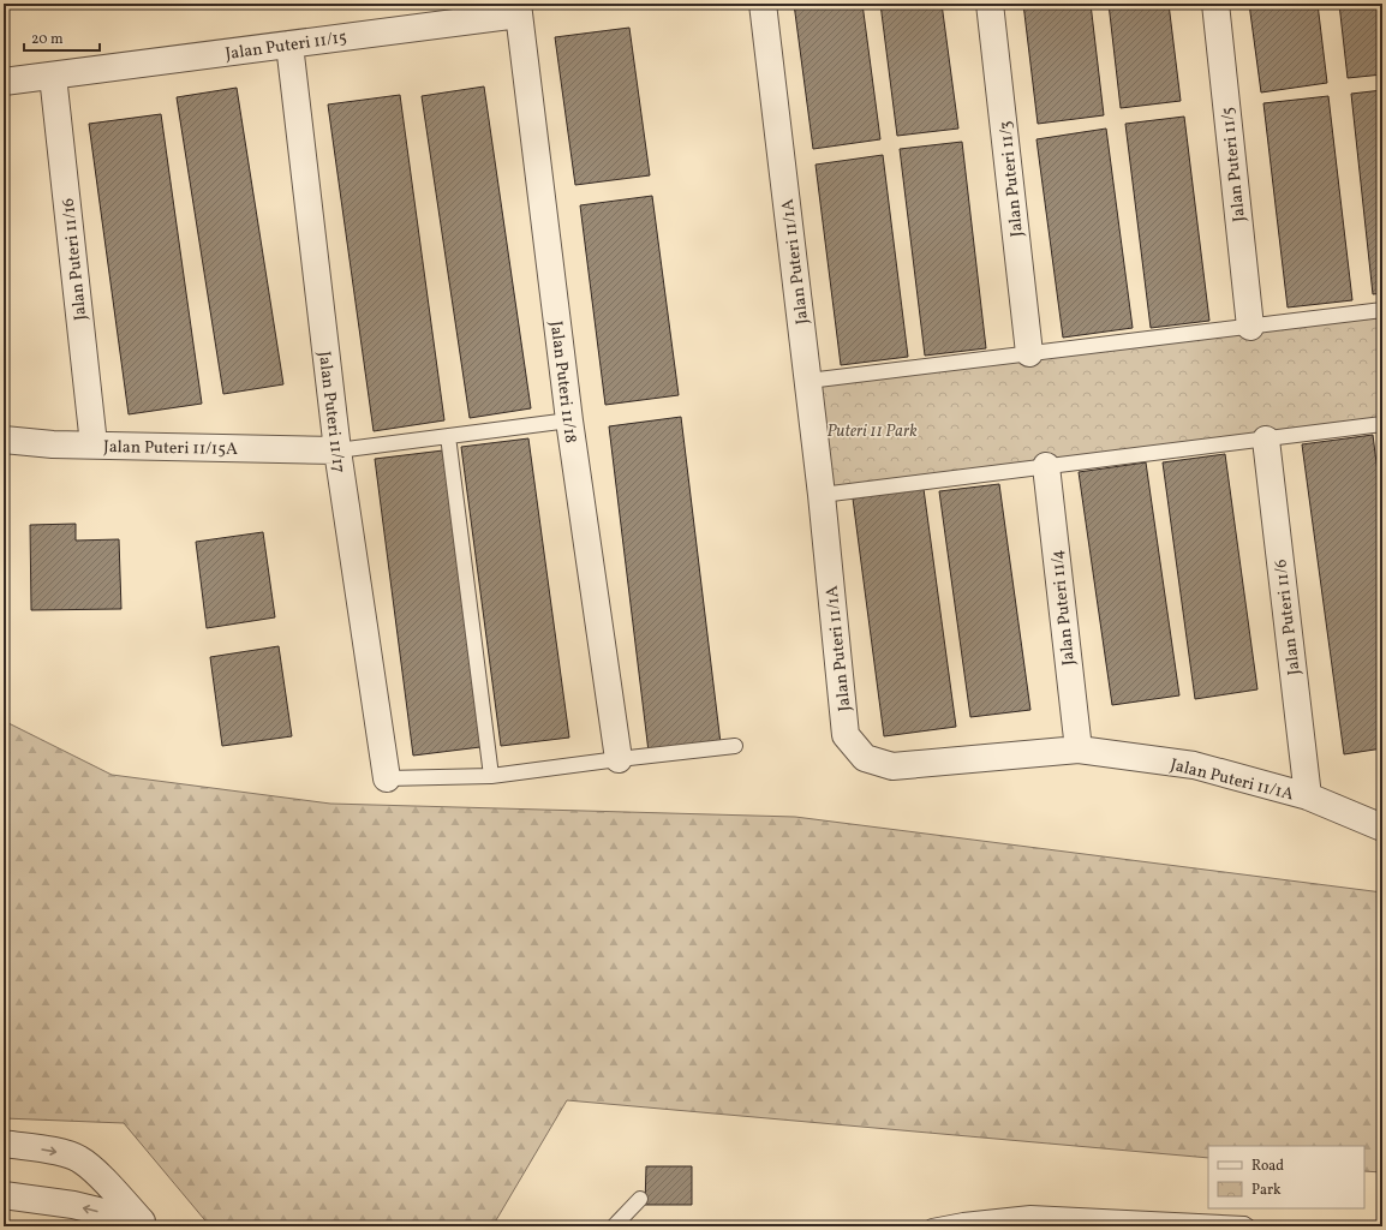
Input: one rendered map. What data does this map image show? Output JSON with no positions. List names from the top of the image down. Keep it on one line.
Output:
{"streets":{"street":["Jalan Puteri 11/15","Jalan Puteri 11/5","Jalan Puteri 11/3","Jalan Puteri 11/16","Jalan Puteri 11/1A","Jalan Puteri 11/18","Jalan Puteri 11/17","Jalan Puteri 11/15A","Jalan Puteri 11/4","Jalan Puteri 11/6"]},"crossings":[["Jalan Puteri 11/15","Jalan Puteri 11/16"],["Jalan Puteri 11/15","Jalan Puteri 11/18"],["Jalan Puteri 11/15","Jalan Puteri 11/17"],["Jalan Puteri 11/16","Jalan Puteri 11/15A"],["Jalan Puteri 11/1A","Jalan Puteri 11/4"],["Jalan Puteri 11/1A","Jalan Puteri 11/6"],["Jalan Puteri 11/17","Jalan Puteri 11/15A"]],"parks":["Puteri 11 Park"],"legend":["Road","Park"],"scale_bar":"20 m"}
